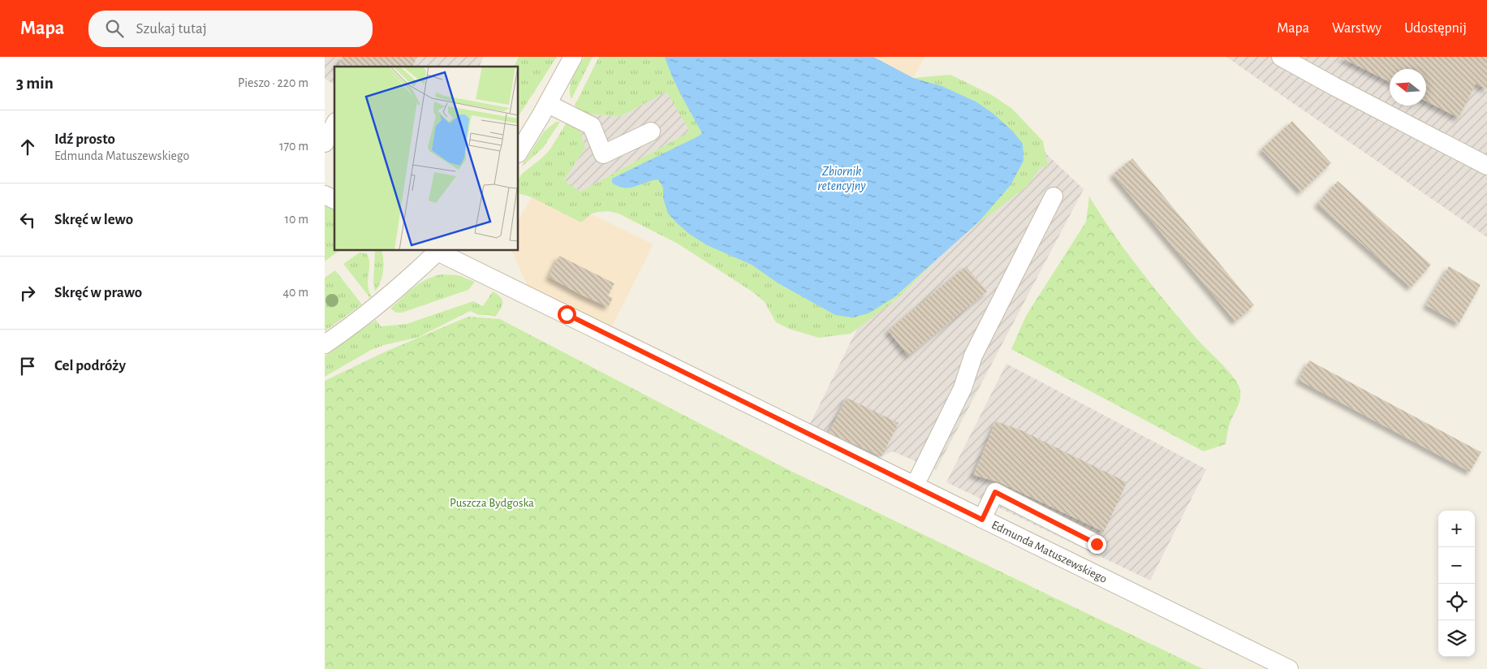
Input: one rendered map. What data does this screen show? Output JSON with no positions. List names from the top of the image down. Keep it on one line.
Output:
{"streets":{"street":["Edmunda Matuszewskiego"]},"water":["Zbiornik retencyjny"],"parks":["Puszcza Bydgoska"],"north":"left","page":{"header":"Mapa","search":"Szukaj tutaj","nav":["Mapa","Warstwy","Udostępnij"],"heading":["3 min","Pieszo · 220 m"],"list":[["Idź prosto","Edmunda Matuszewskiego","170 m"],["Skręć w lewo","10 m"],["Skręć w prawo","40 m"],"Cel podróży"],"map_buttons":["+","−"]}}
